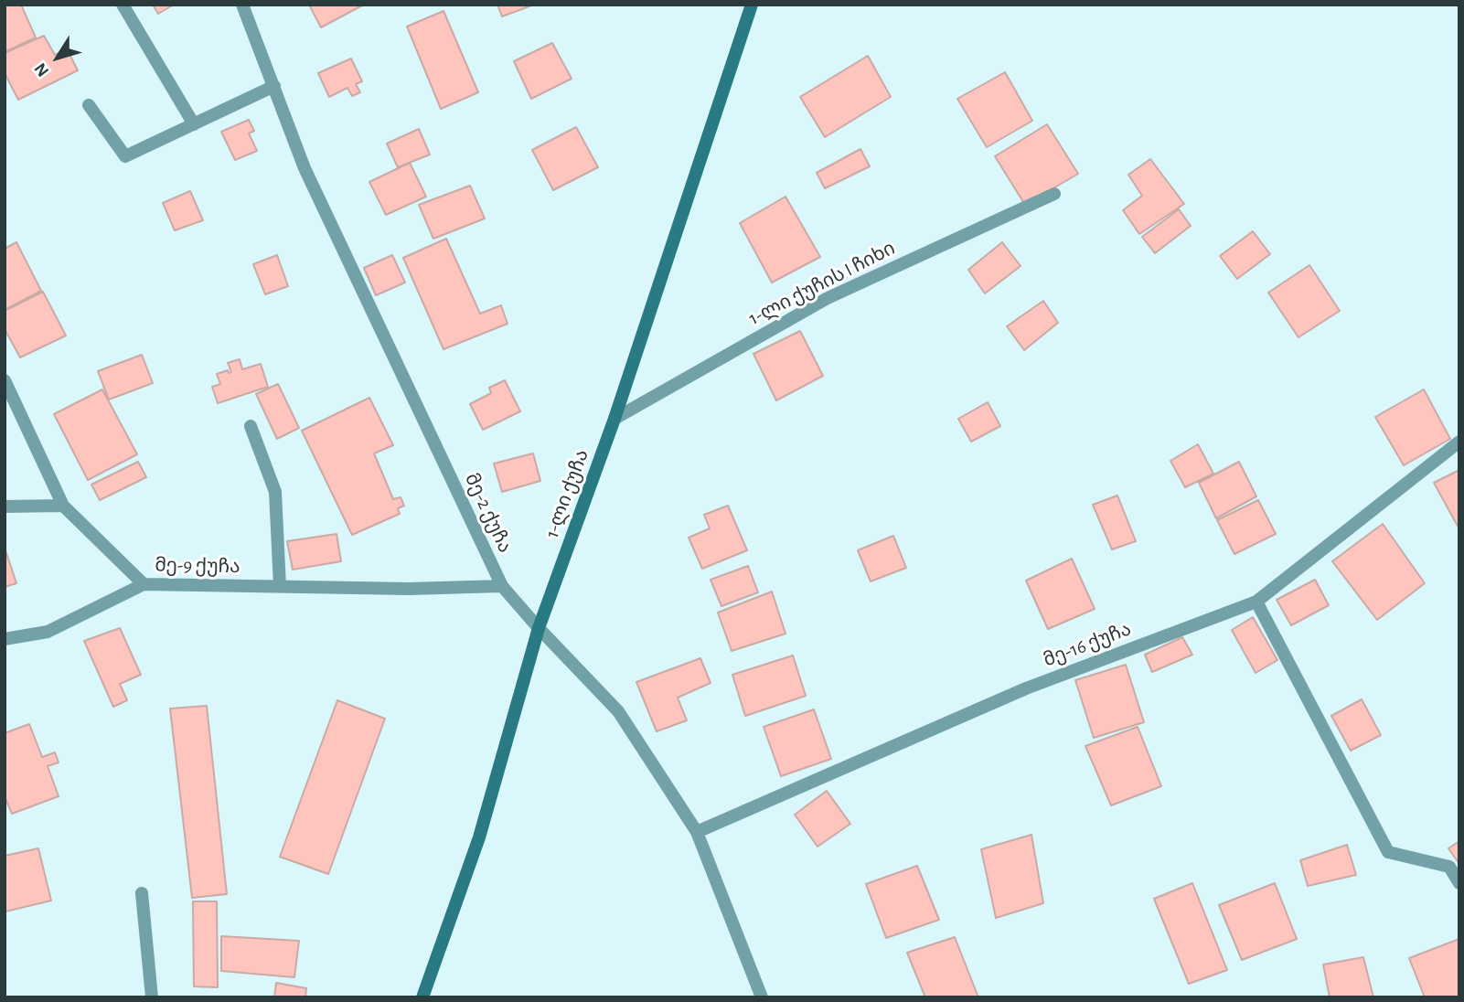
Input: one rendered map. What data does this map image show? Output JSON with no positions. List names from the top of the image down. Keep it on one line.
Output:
{"streets":{"main road":["1-ლი ქუჩა"],"street":["1-ლი ქუჩის I ჩიხი","მე-2 ქუჩა","მე-9 ქუჩა","მე-16 ქუჩა"]},"crossings":[["1-ლი ქუჩის I ჩიხი","1-ლი ქუჩა"],["1-ლი ქუჩა","მე-2 ქუჩა"],["მე-2 ქუჩა","მე-9 ქუჩა"],["მე-2 ქუჩა","მე-16 ქუჩა"]],"north":"bottom left"}
